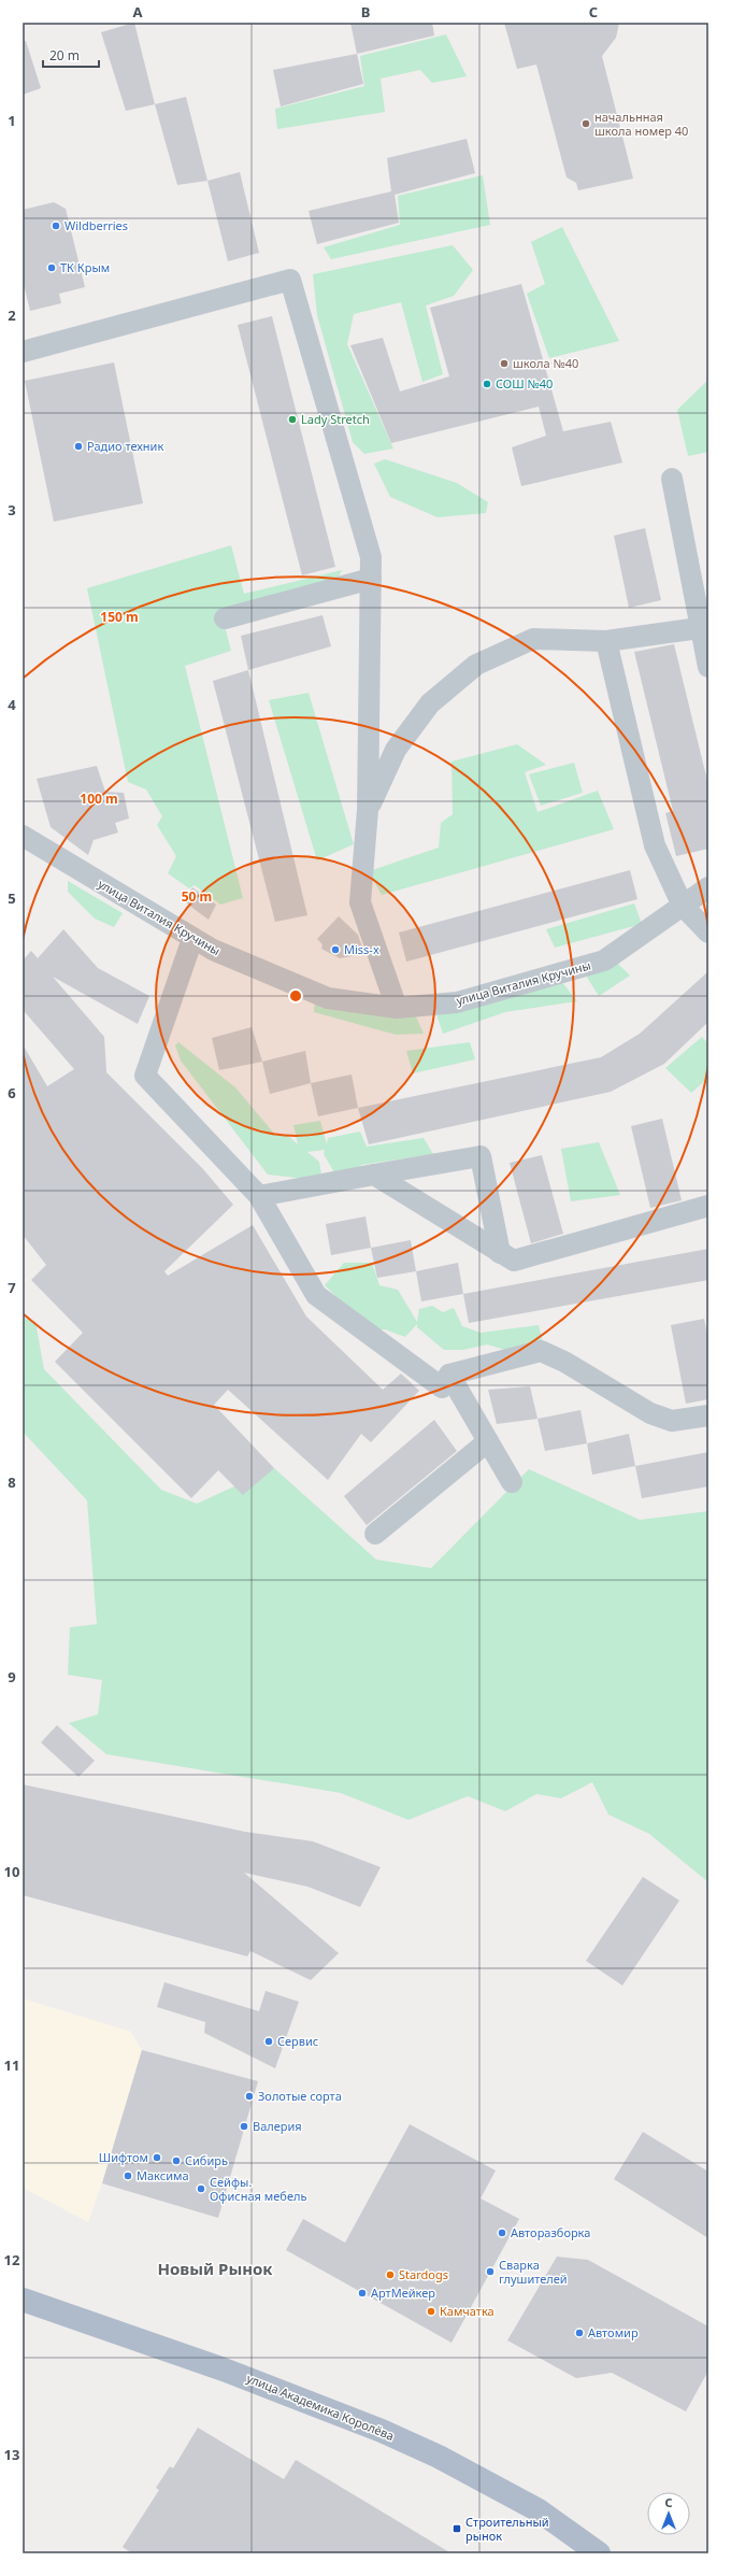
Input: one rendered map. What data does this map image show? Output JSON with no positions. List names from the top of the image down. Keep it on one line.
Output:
{"streets":{"main road":["улица Академика Королёва"],"street":["улица Виталия Кручины"]},"districts":["Новый Рынок"],"places":{"other":["начальнная школа номер 40","Wildberries","ТК Крым","школа №40","СОШ №40","Lady Stretch","Радио техник","Miss-x","Сервис","Золотые сорта","Валерия","Шифтом","Сибирь","Максима","Сейфы. Офисная мебель","Авторазборка","Сварка глушителей","Stardogs","АртМейкер","Камчатка","Автомир"],"transit":["Строительный рынок"]},"scale_bar":"20 m","north":"top","grid":{"columns":["A","B","C"],"rows":["1","2","3","4","5","6","7","8","9","10","11","12","13"]},"rings":["150 m","100 m","50 m"]}
